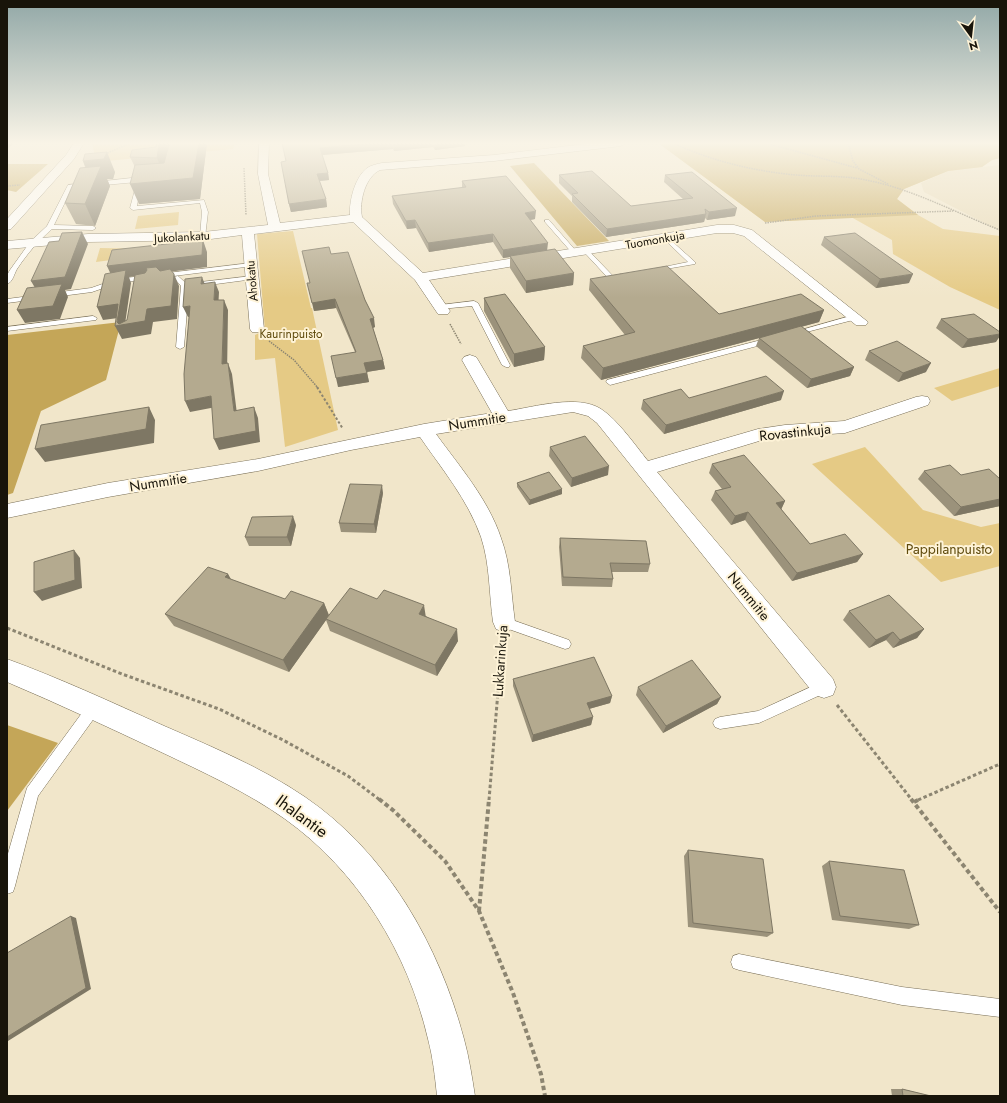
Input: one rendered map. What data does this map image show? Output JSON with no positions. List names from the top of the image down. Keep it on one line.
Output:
{"streets":{"street":["Jukolankatu","Tuomonkuja","Ahokatu","Nummitie","Rovastinkuja","Lukkarinkuja","Ihalantie"]},"crossings":[["Jukolankatu","Ahokatu"],["Nummitie","Rovastinkuja"],["Nummitie","Lukkarinkuja"]],"parks":["Kaurinpuisto","Pappilanpuisto"],"north":"bottom"}
